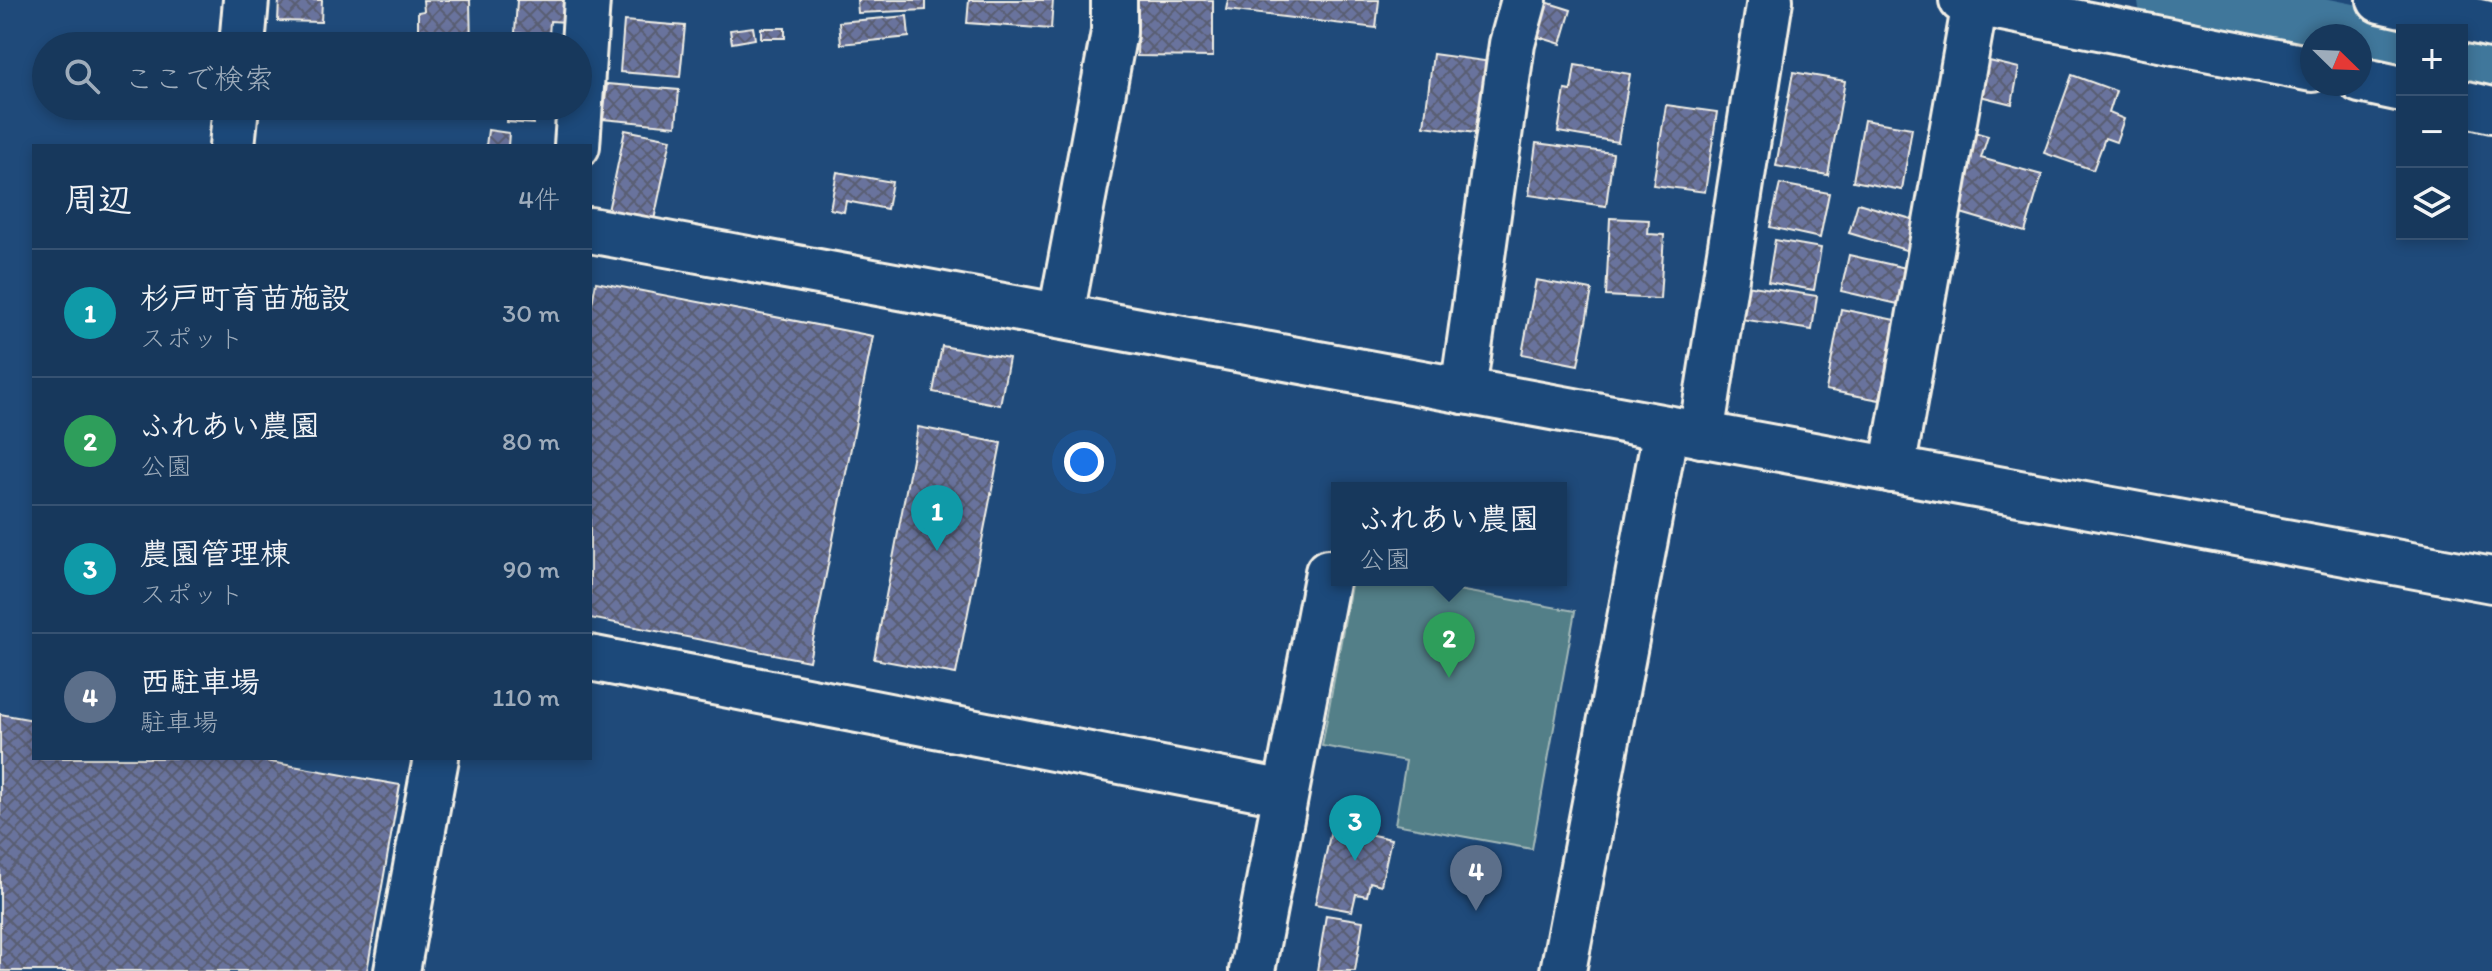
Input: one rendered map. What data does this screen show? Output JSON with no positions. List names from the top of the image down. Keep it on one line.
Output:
{"north":"bottom right","page":{"map_buttons":["+","−"],"search":"ここで検索","heading":["周辺","4件"],"list":[{"mark":"1","name":"杉戸町育苗施設","note":"スポット","value":"30 m"},{"mark":"2","name":"ふれあい農園","note":"公園","value":"80 m"},{"mark":"3","name":"農園管理棟","note":"スポット","value":"90 m"},{"mark":"4","name":"西駐車場","note":"駐車場","value":"110 m"}],"popup":["ふれあい農園","公園"],"pins":["1","2","3","4"]}}
